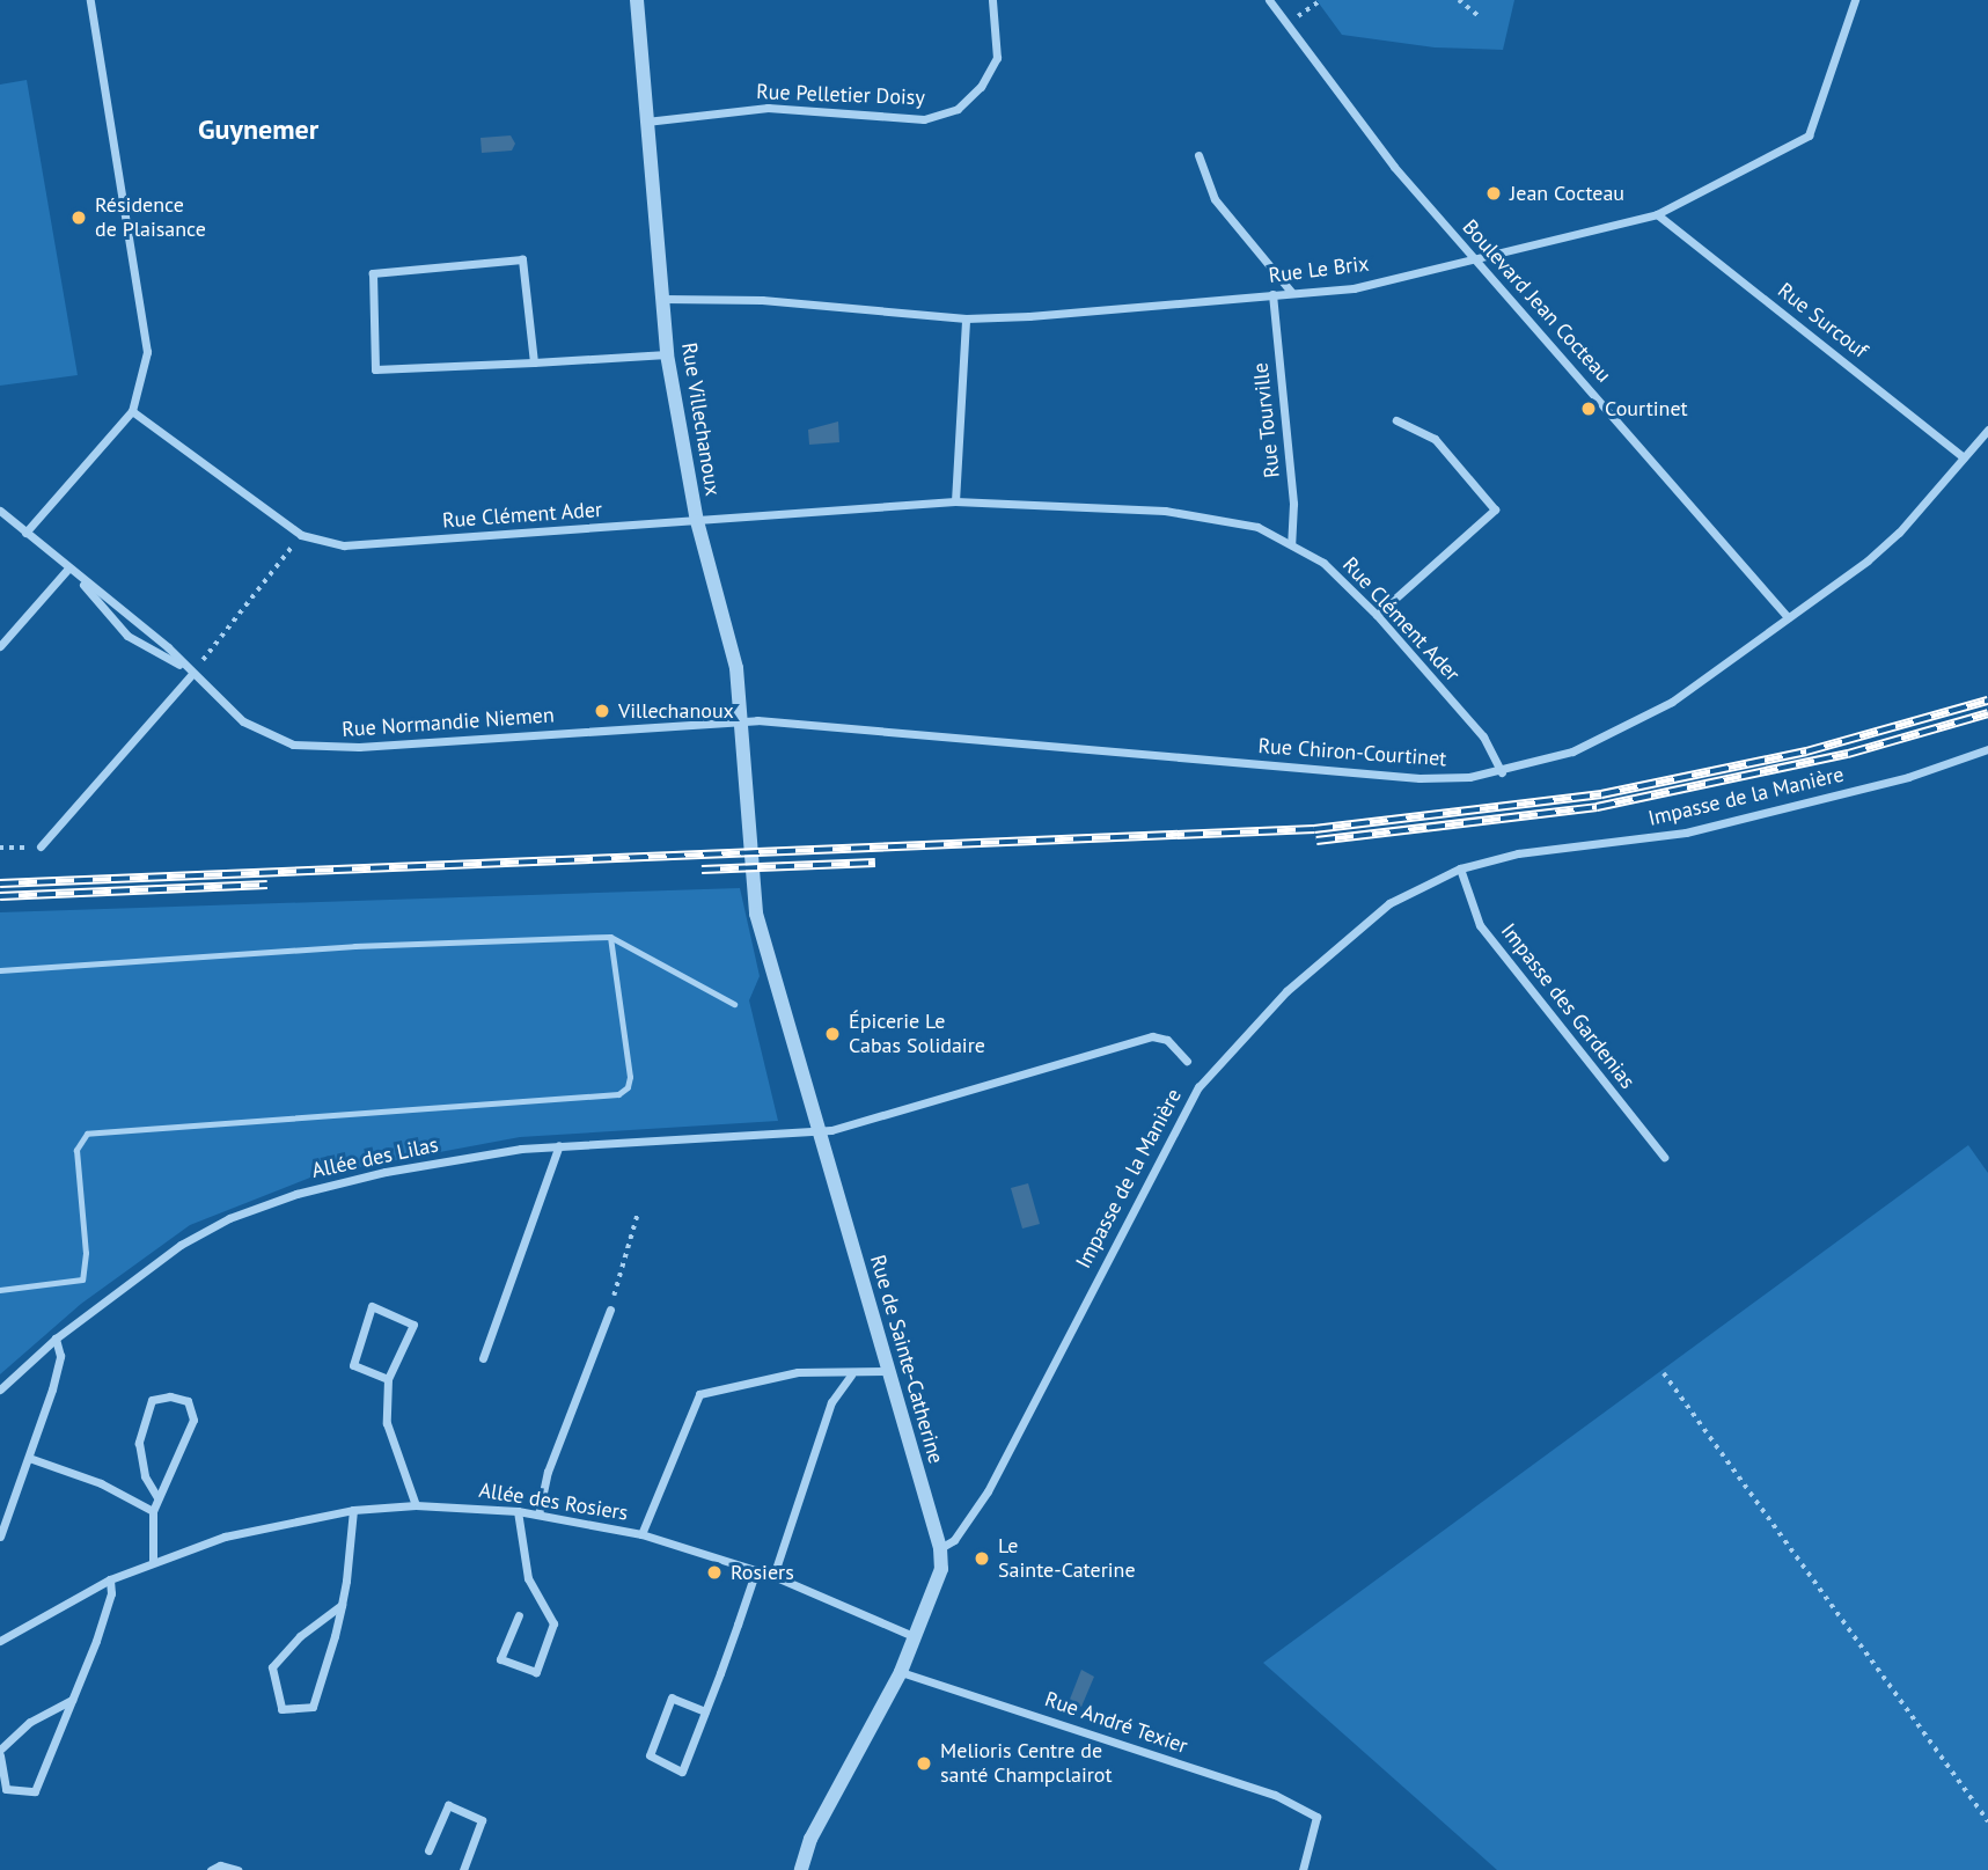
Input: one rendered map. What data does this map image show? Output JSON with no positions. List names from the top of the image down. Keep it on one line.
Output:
{"streets":{"street":["Rue Pelletier Doisy","Rue Le Brix","Boulevard Jean Cocteau","Rue Surcouf","Rue Villechanoux","Rue Tourville","Rue Clément Ader","Rue Normandie Niemen","Rue Chiron-Courtinet","Impasse de la Manière","Impasse des Gardenias","Allée des Lilas","Rue de Sainte-Catherine","Allée des Rosiers","Rue André Texier"]},"crossings":[["Rue Pelletier Doisy","Rue Villechanoux"],["Rue Le Brix","Boulevard Jean Cocteau"],["Rue Le Brix","Rue Surcouf"],["Rue Le Brix","Rue Villechanoux"],["Rue Le Brix","Rue Tourville"],["Boulevard Jean Cocteau","Rue Chiron-Courtinet"],["Rue Surcouf","Rue Chiron-Courtinet"],["Rue Villechanoux","Rue Clément Ader"],["Rue Villechanoux","Rue Normandie Niemen"],["Rue Villechanoux","Rue Chiron-Courtinet"],["Rue Villechanoux","Rue de Sainte-Catherine"],["Rue Tourville","Rue Clément Ader"],["Rue Clément Ader","Rue Chiron-Courtinet"],["Rue Normandie Niemen","Rue Chiron-Courtinet"],["Impasse de la Manière","Impasse des Gardenias"],["Impasse de la Manière","Rue de Sainte-Catherine"],["Allée des Lilas","Rue de Sainte-Catherine"],["Rue de Sainte-Catherine","Allée des Rosiers"],["Rue de Sainte-Catherine","Rue André Texier"]],"districts":["Guynemer"],"places":["Jean Cocteau","Résidence de Plaisance","Courtinet","Villechanoux","Épicerie Le Cabas Solidaire","Le Sainte-Caterine","Rosiers","Melioris Centre de santé Champclairot"]}
